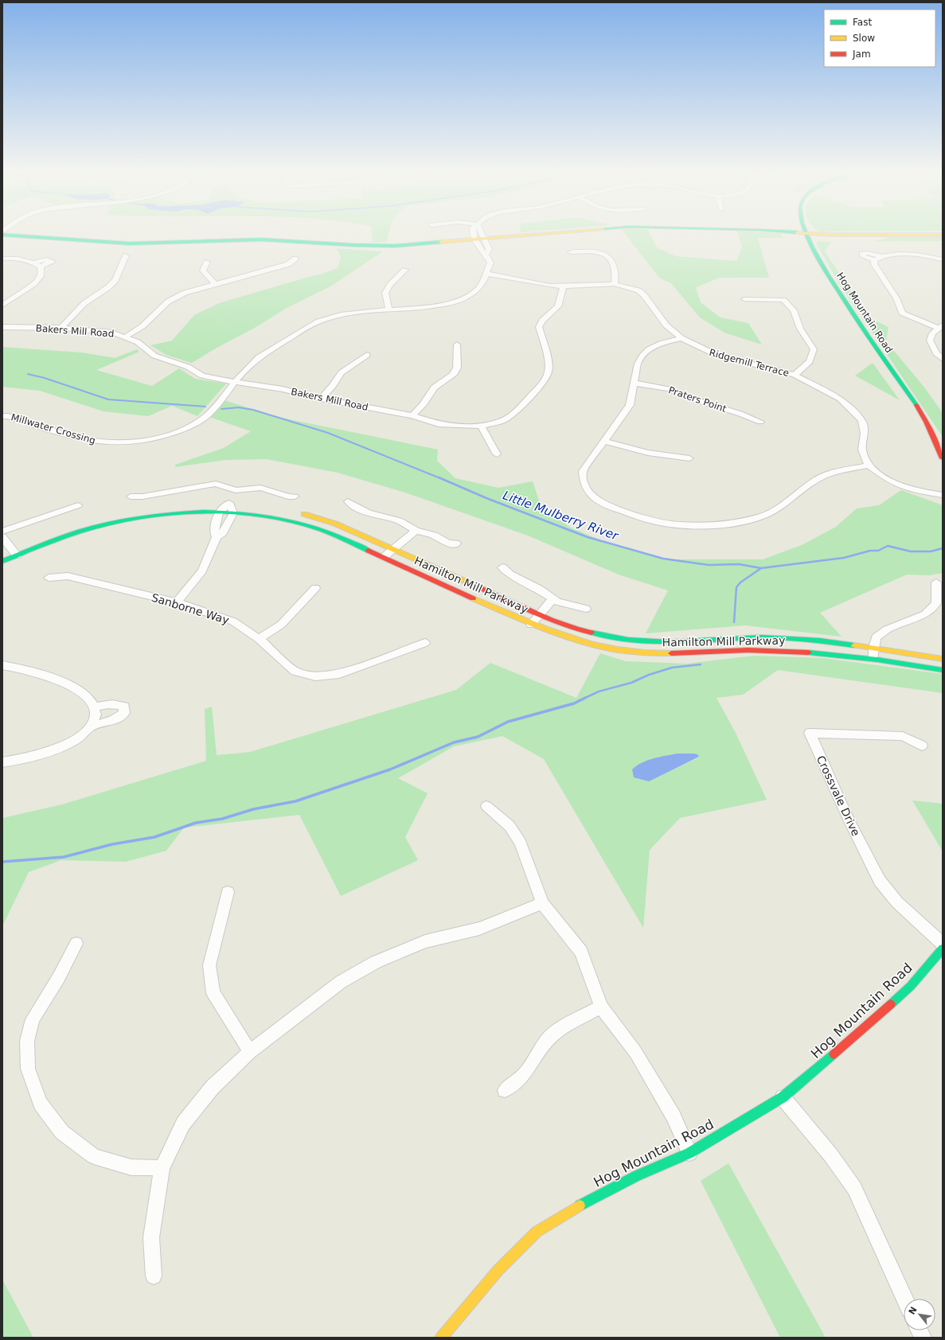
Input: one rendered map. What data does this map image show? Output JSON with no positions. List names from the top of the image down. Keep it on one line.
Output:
{"streets":{"street":["Hog Mountain Road","Bakers Mill Road","Ridgemill Terrace","Praters Point","Millwater Crossing","Hamilton Mill Parkway","Sanborne Way","Crossvale Drive"]},"crossings":[["Bakers Mill Road","Ridgemill Terrace"],["Bakers Mill Road","Millwater Crossing"],["Ridgemill Terrace","Millwater Crossing"]],"water":["Little Mulberry River"],"legend":["Fast","Slow","Jam"],"north":"top left"}
